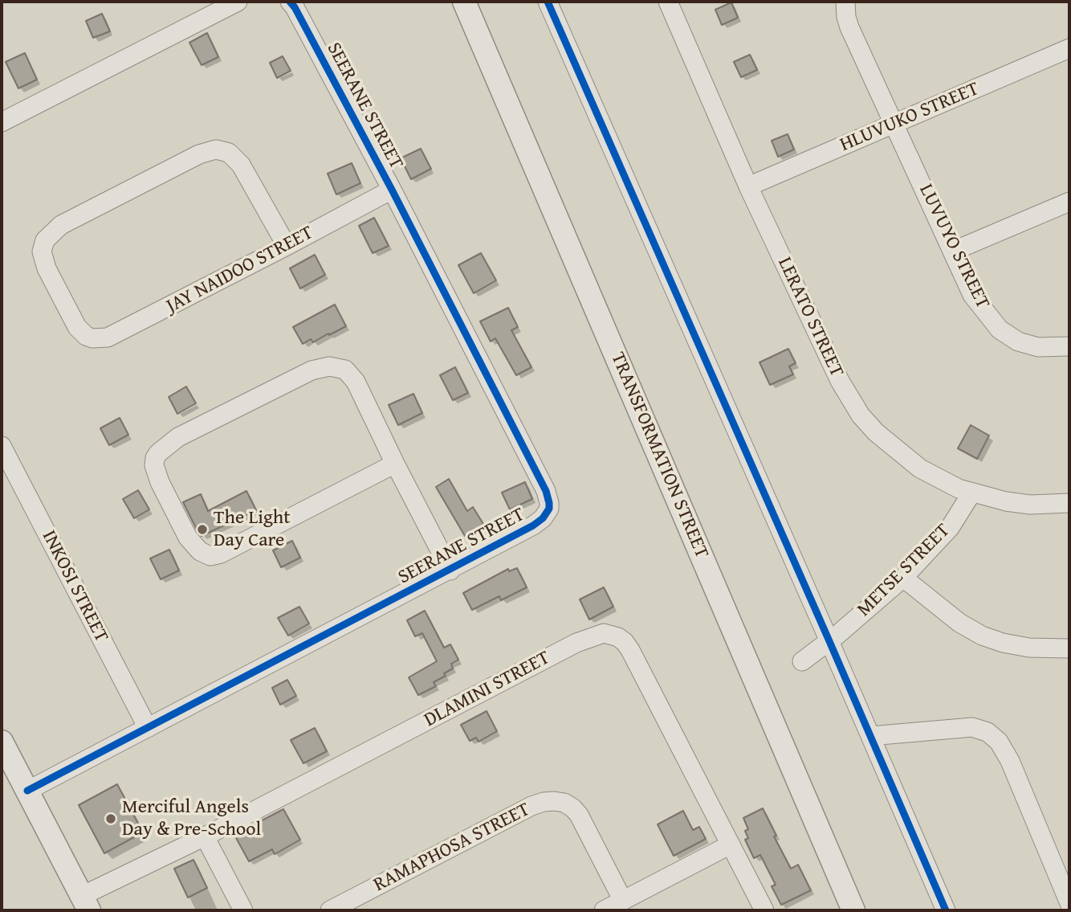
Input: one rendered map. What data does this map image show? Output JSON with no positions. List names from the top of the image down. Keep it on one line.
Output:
{"streets":{"street":["SEERANE STREET","HLUVUKO STREET","LUVUYO STREET","JAY NAIDOO STREET","LERATO STREET","TRANSFORMATION STREET","METSE STREET","INKOSI STREET","DLAMINI STREET","RAMAPHOSA STREET"]},"crossings":[["SEERANE STREET","JAY NAIDOO STREET"],["SEERANE STREET","INKOSI STREET"],["HLUVUKO STREET","LUVUYO STREET"],["HLUVUKO STREET","LERATO STREET"],["LERATO STREET","METSE STREET"]],"places":["The Light Day Care","Merciful Angels Day & Pre-School"]}
